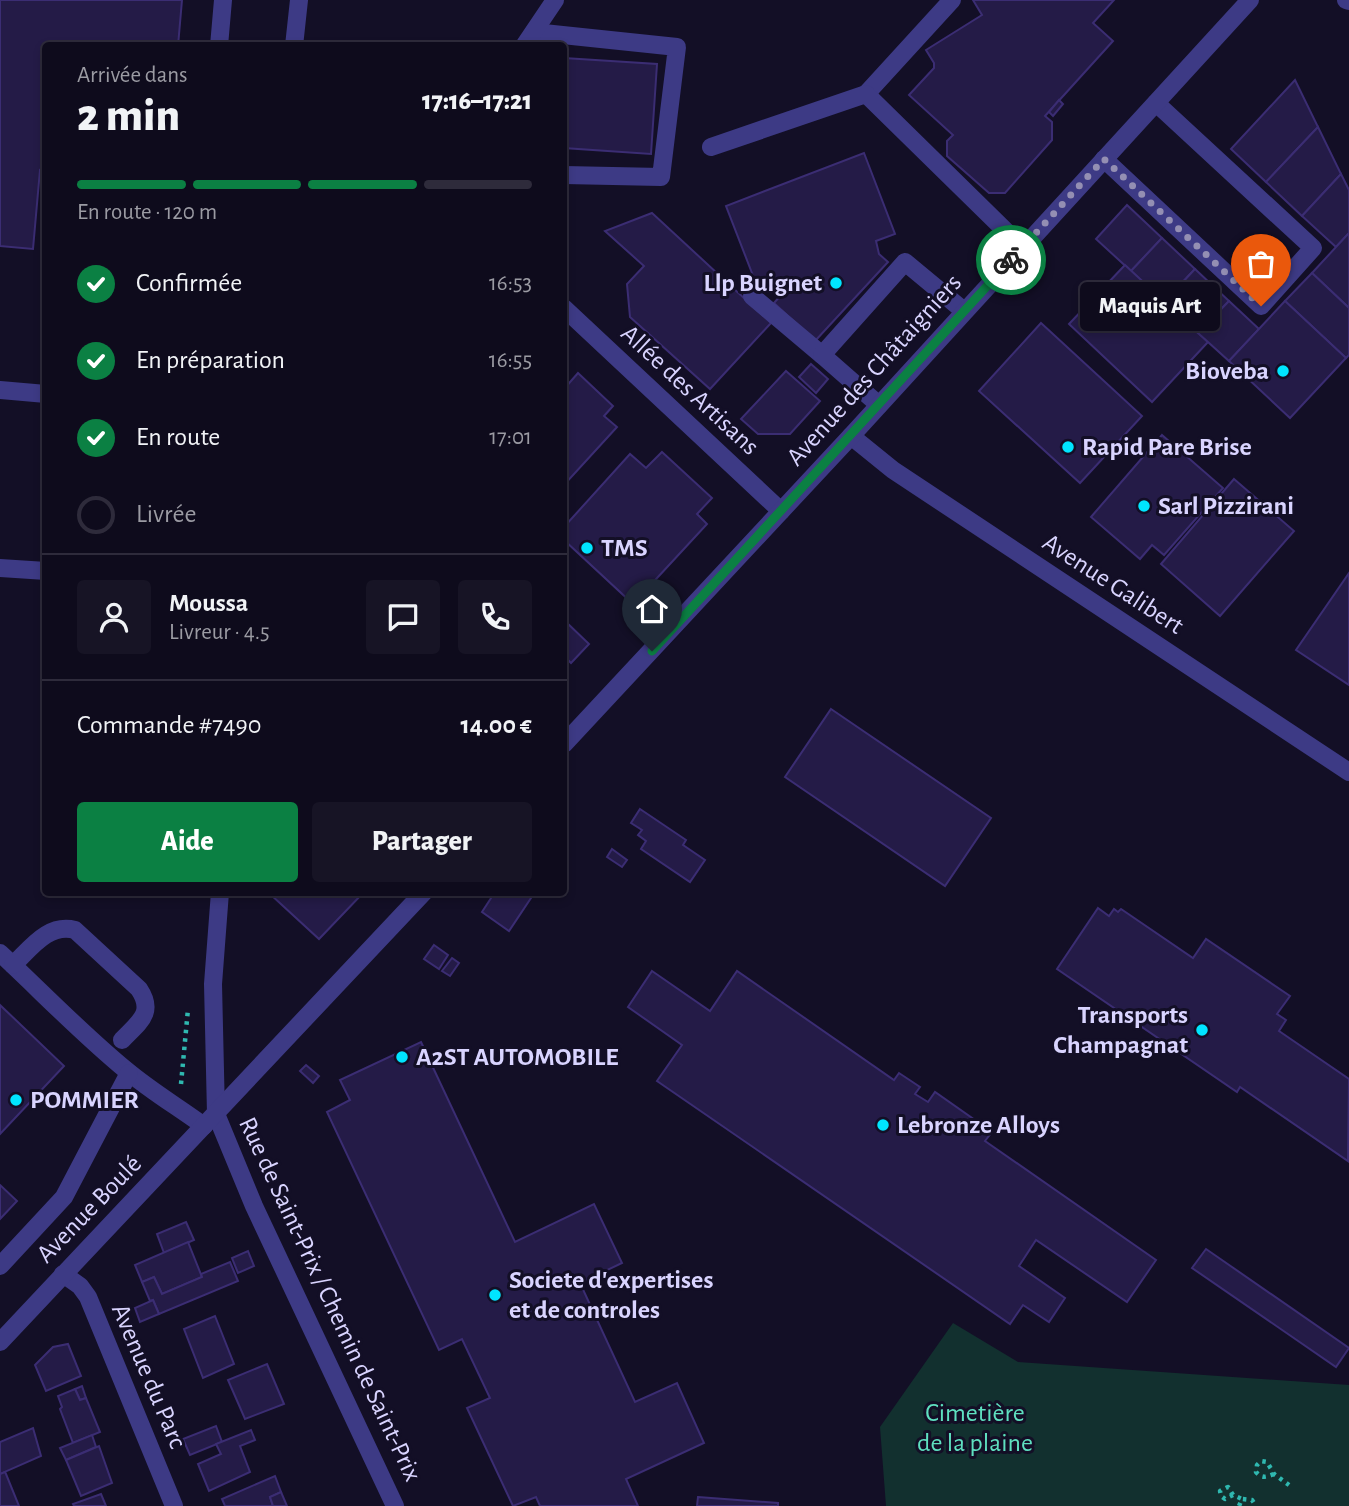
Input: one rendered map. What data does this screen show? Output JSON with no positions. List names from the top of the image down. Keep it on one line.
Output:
{"streets":{"street":["Avenue des Châtaigniers","Allée des Artisans","Avenue Galibert","Avenue Boulé","Rue de Saint-Prix / Chemin de Saint-Prix","Avenue du Parc"]},"crossings":[["Avenue des Châtaigniers","Allée des Artisans"],["Avenue des Châtaigniers","Avenue Galibert"],["Avenue Boulé","Rue de Saint-Prix / Chemin de Saint-Prix"],["Avenue Boulé","Avenue du Parc"]],"parks":["Cimetière de la plaine"],"places":["Llp Buignet","Maquis Art","Bioveba","Rapid Pare Brise","Sarl Pizzirani","TMS","Transports Champagnat","A2ST AUTOMOBILE","POMMIER","Lebronze Alloys","Societe d'expertises et de controles"],"page":{"heading":["2 min","Arrivée dans","17:16–17:21"],"panel":["Moussa","Livreur · 4.5","Commande #7490","14.00 €"],"bar":"En route · 120 m","list":[["Confirmée","16:53"],["En préparation","16:55"],["En route","17:01"],"Livrée"],"bubble":"Maquis Art","buttons":["Aide","Partager"]}}
